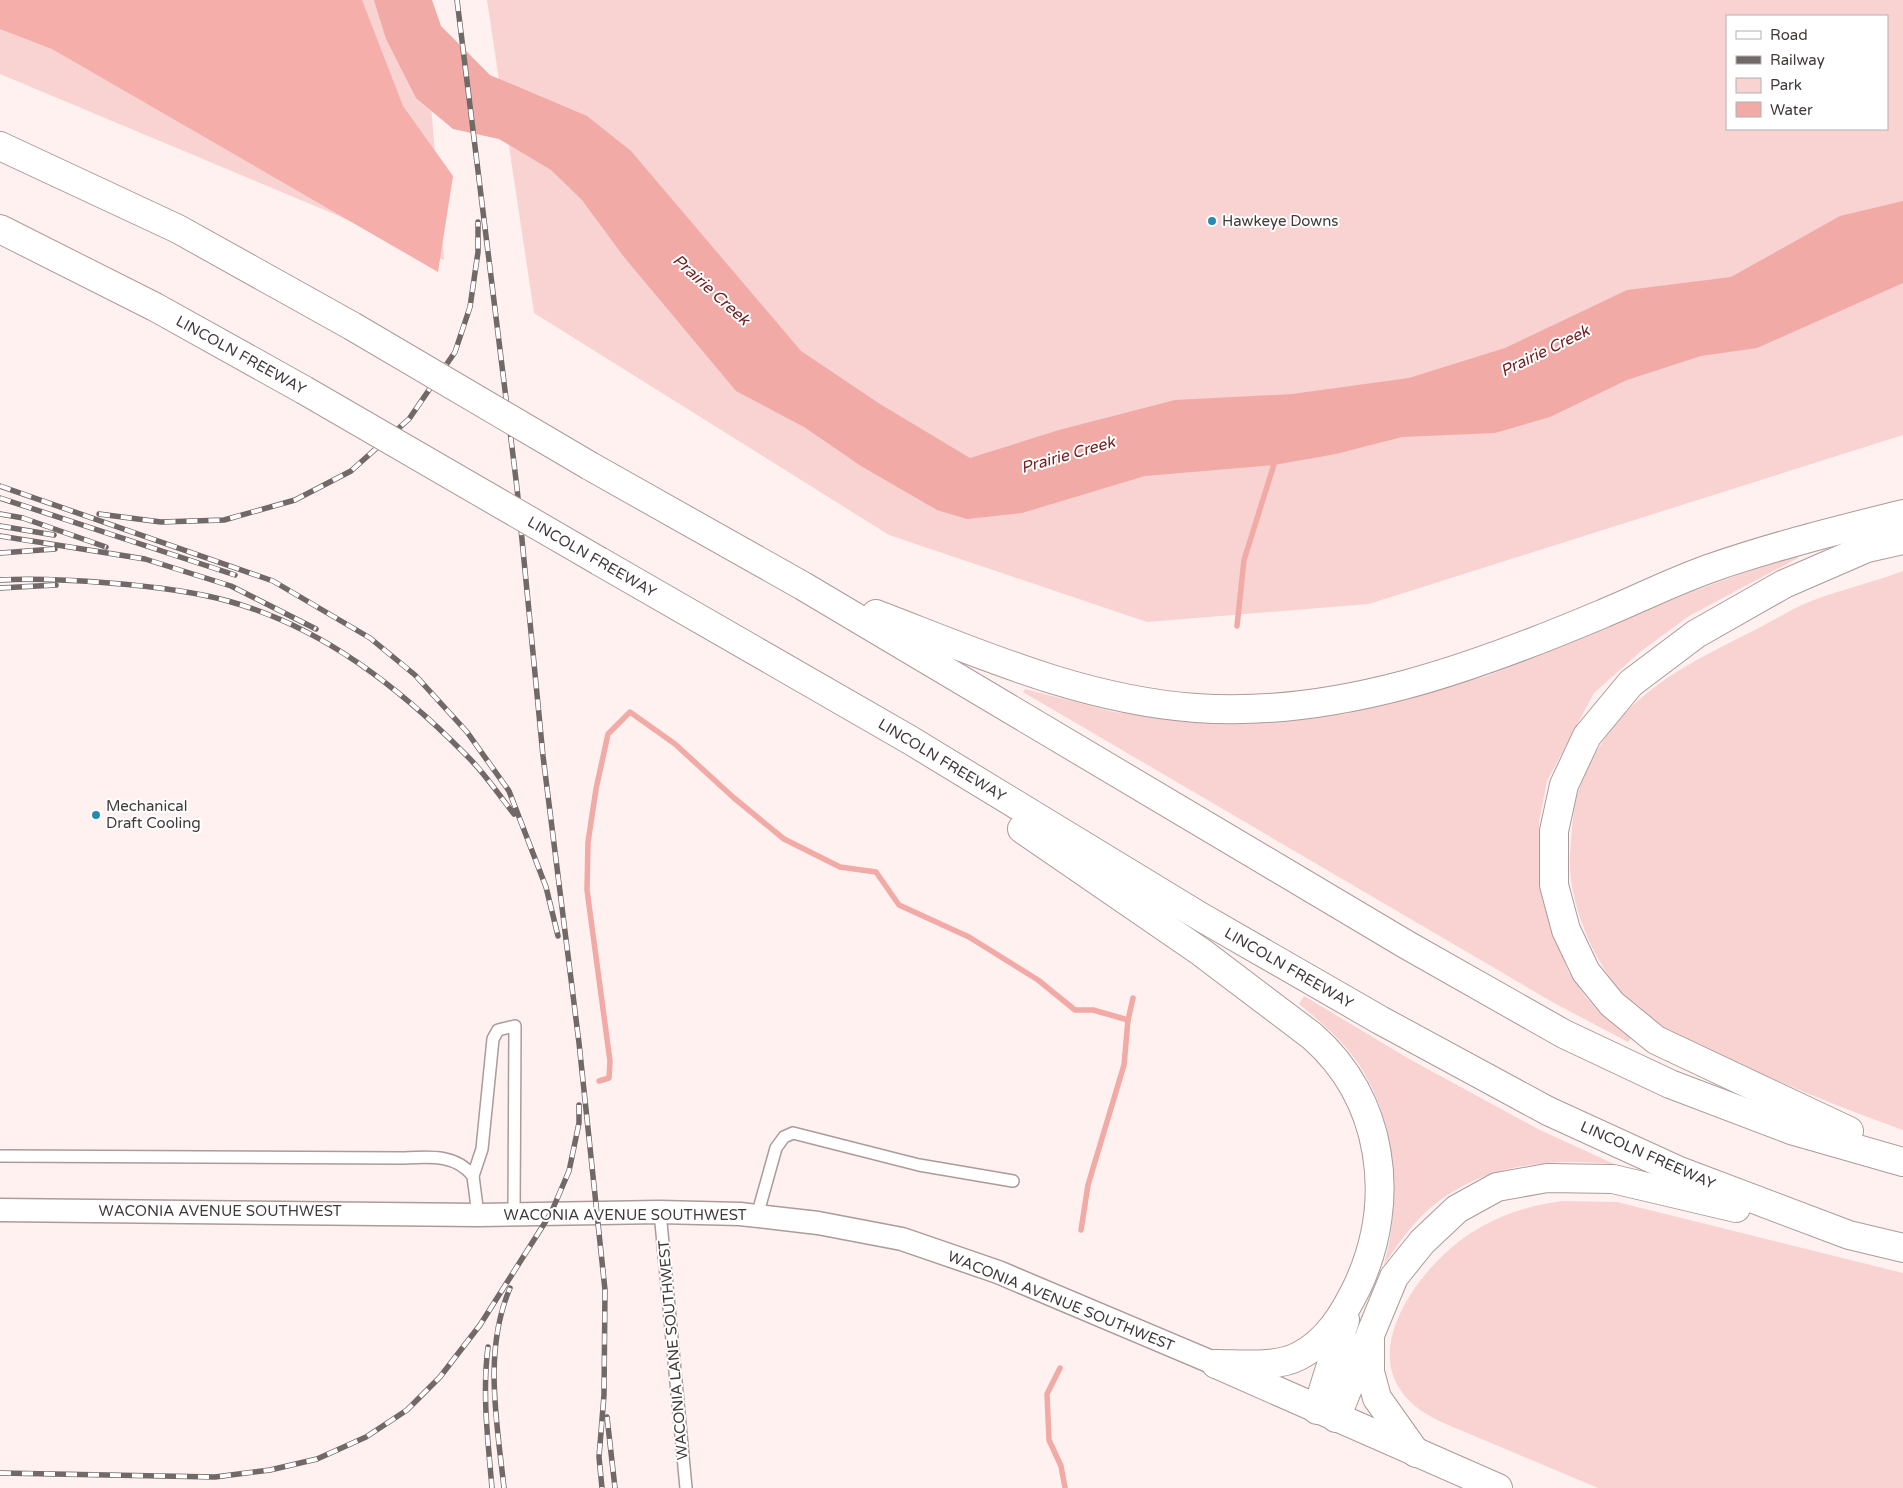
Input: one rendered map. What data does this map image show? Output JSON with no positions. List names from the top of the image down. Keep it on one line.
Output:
{"streets":{"main road":["LINCOLN FREEWAY","WACONIA AVENUE SOUTHWEST"],"lane":["WACONIA LANE SOUTHWEST"]},"crossings":[["WACONIA AVENUE SOUTHWEST","WACONIA LANE SOUTHWEST"]],"water":["Prairie Creek"],"places":["Hawkeye Downs","Mechanical Draft Cooling"],"legend":["Road","Railway","Park","Water"]}
